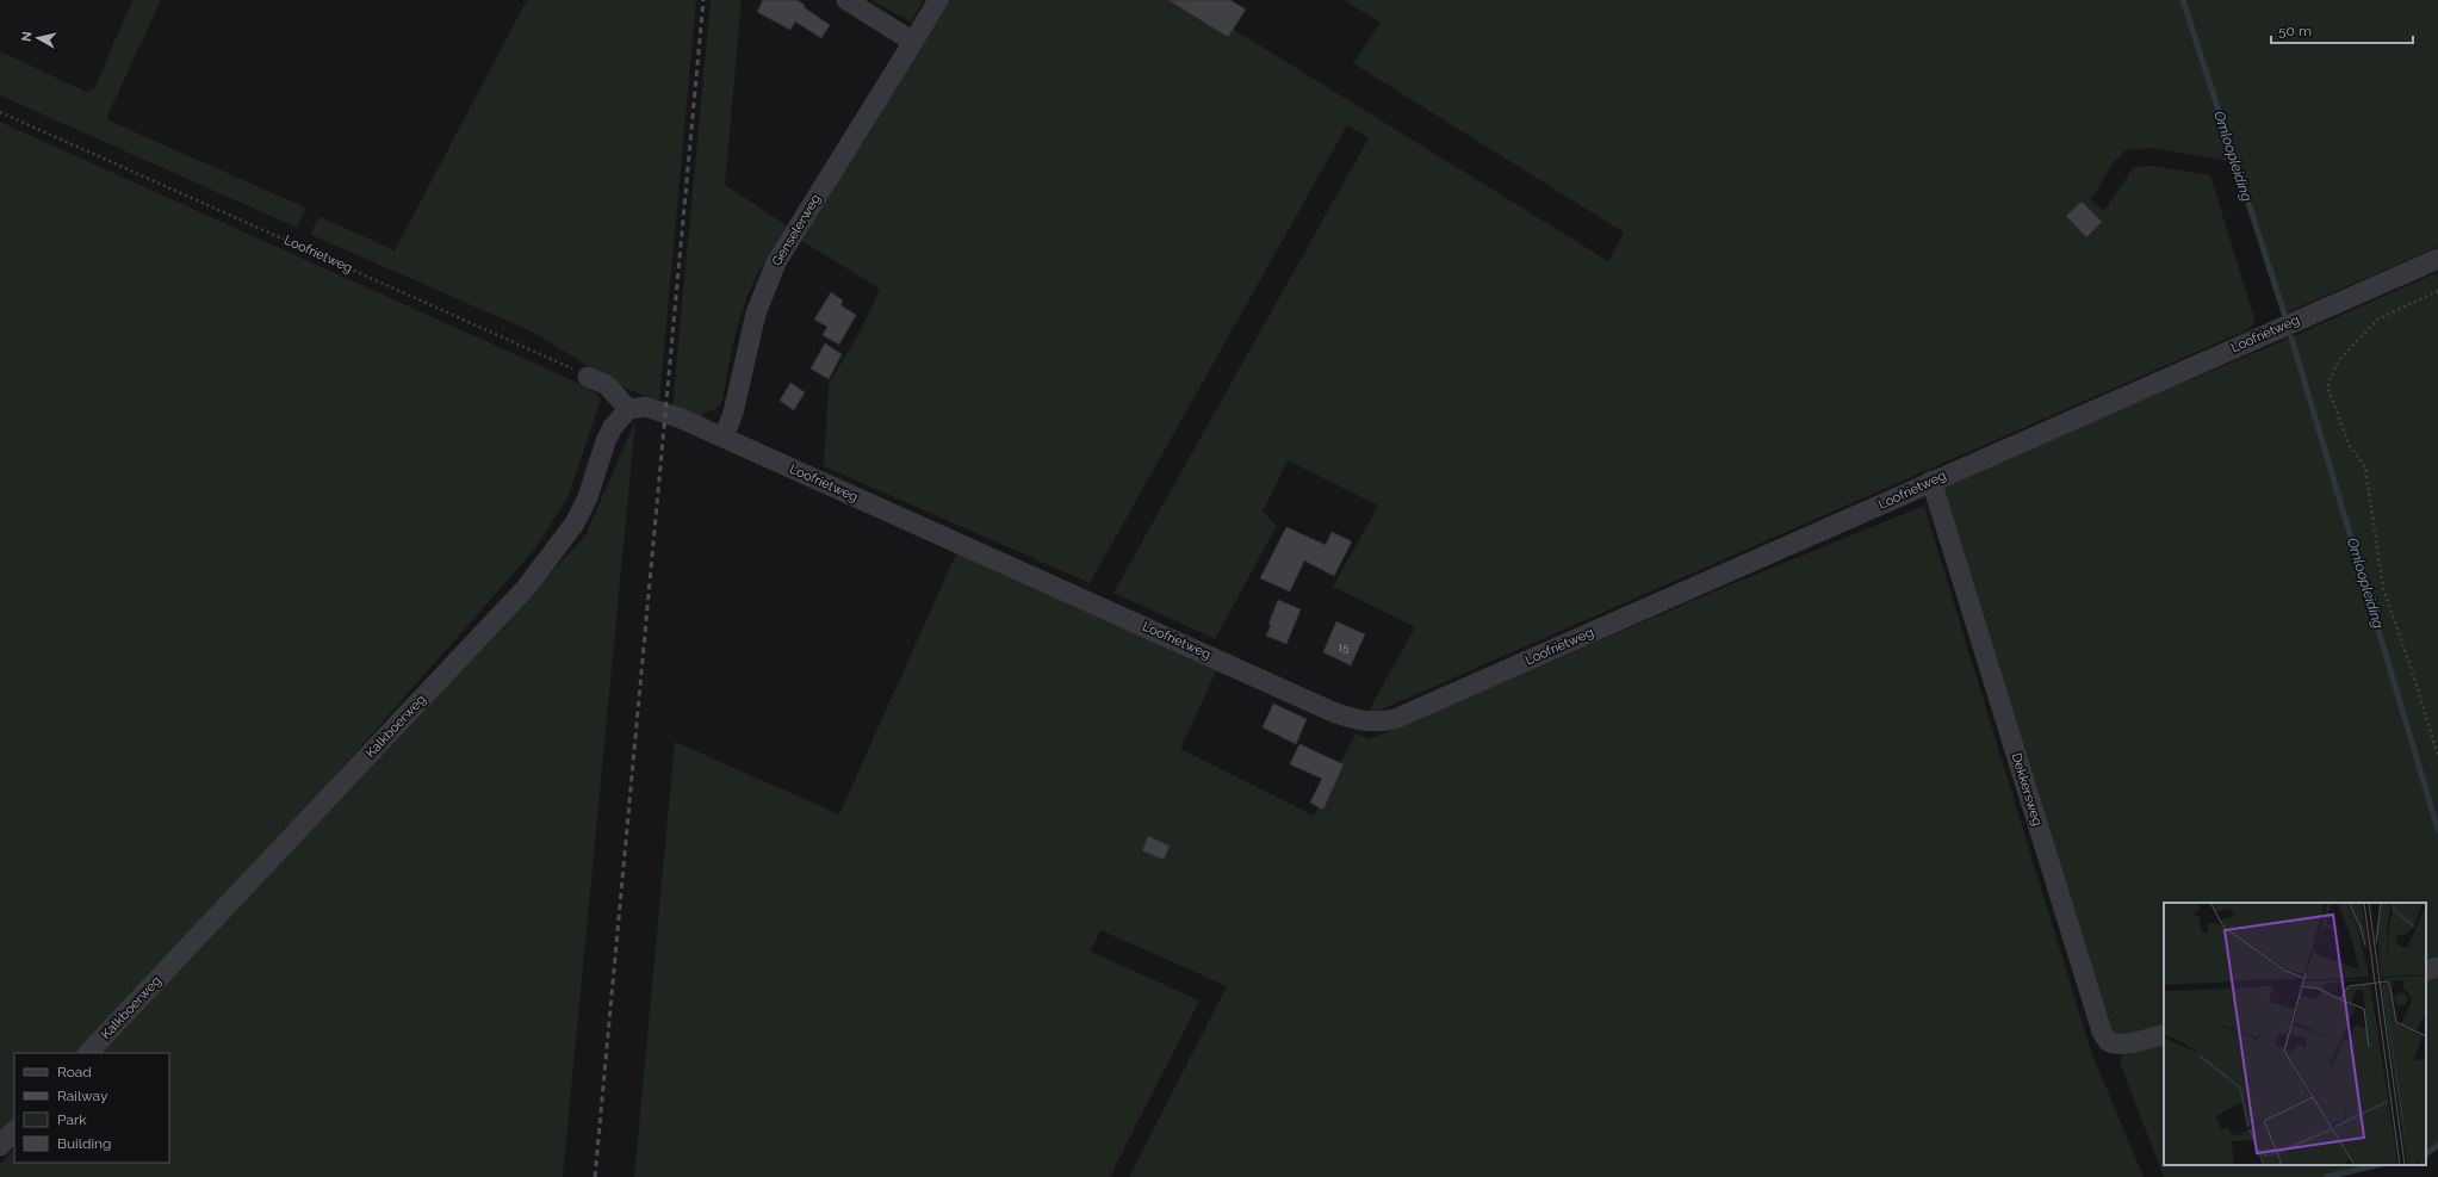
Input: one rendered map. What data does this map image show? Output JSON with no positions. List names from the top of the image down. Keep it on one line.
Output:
{"streets":{"street":["Genselerweg","Loofrietweg","Kalkboerweg","Dekkersweg"]},"crossings":[["Genselerweg","Loofrietweg"],["Loofrietweg","Kalkboerweg"],["Loofrietweg","Dekkersweg"]],"water":["Omloopleiding"],"house_numbers":["15"],"legend":["Road","Railway","Park","Building"],"scale_bar":"50 m","north":"left"}
